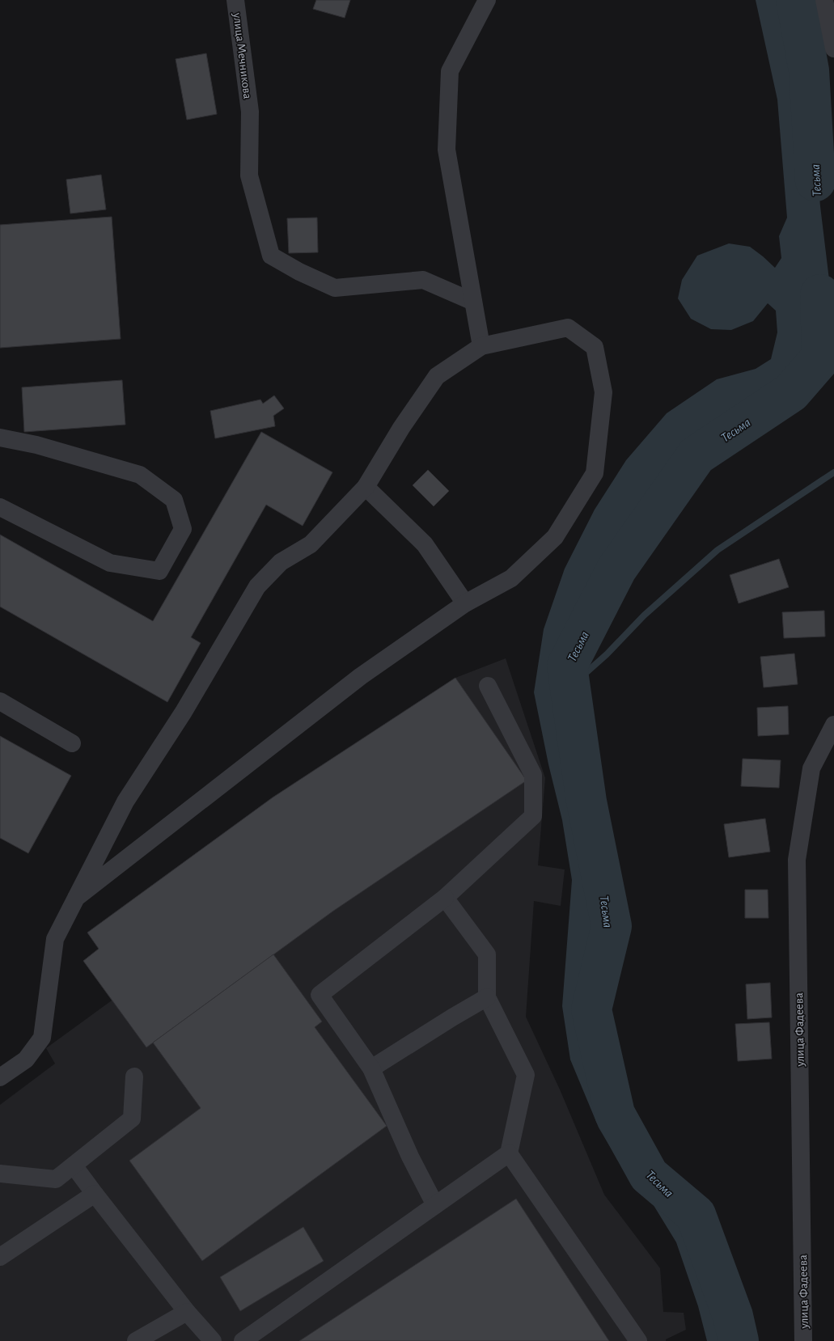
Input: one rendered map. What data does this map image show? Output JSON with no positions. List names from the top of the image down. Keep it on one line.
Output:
{"streets":{"street":["улица Мечникова","улица Фадеева"]},"water":["Тесьма"]}
